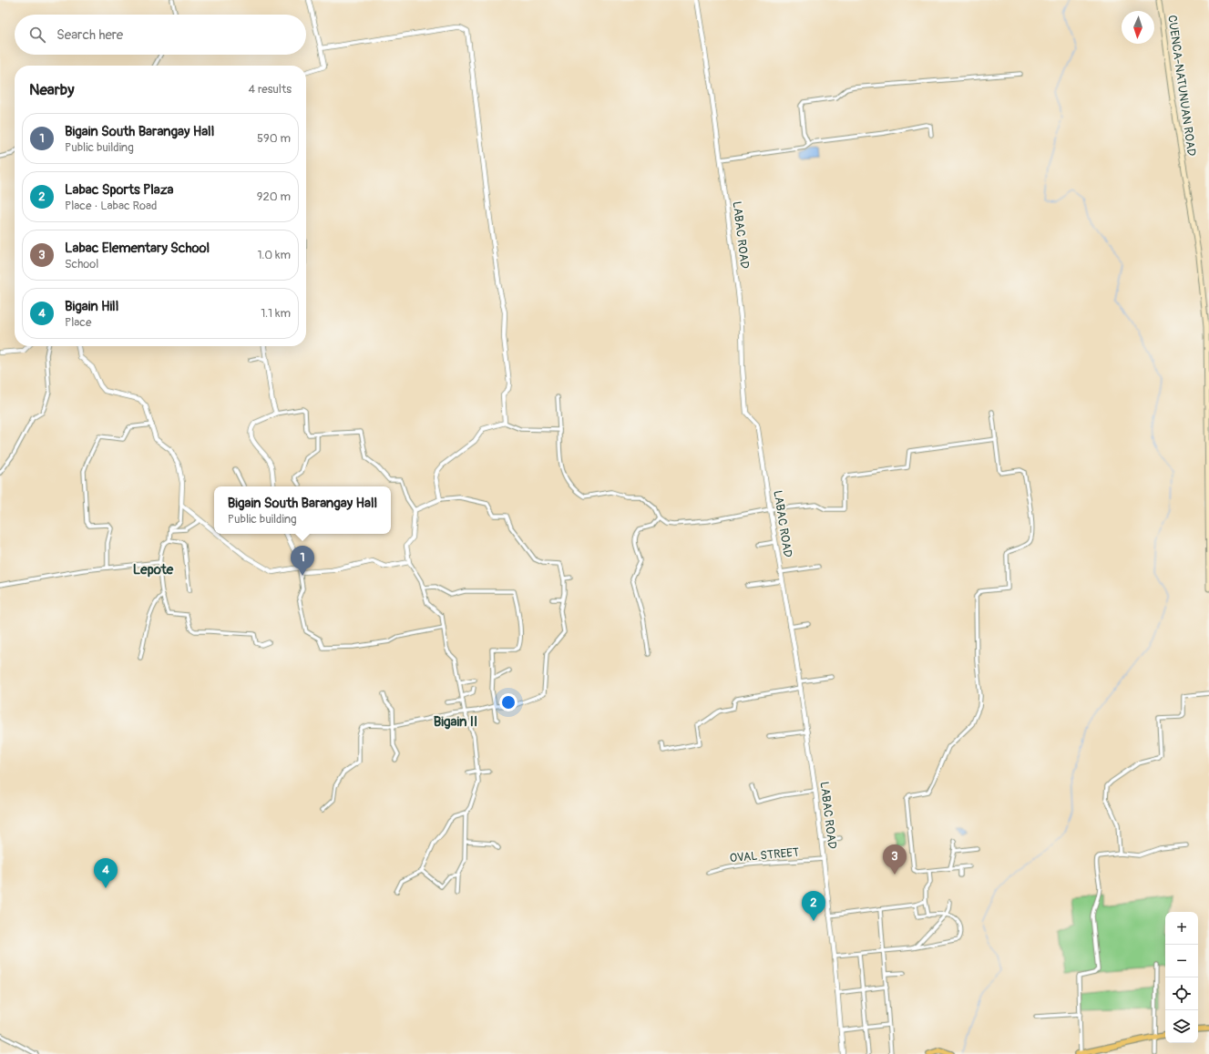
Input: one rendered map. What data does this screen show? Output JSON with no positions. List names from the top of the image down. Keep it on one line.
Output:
{"streets":{"main road":["CUENCA-NATUNUAN ROAD"],"street":["LABAC ROAD","OVAL STREET"]},"crossings":[["LABAC ROAD","OVAL STREET"]],"districts":["Lepote","Bigain II"],"north":"bottom","page":{"search":"Search here","heading":["Nearby","4 results"],"list":[{"mark":"1","name":"Bigain South Barangay Hall","note":"Public building","value":"590 m"},{"mark":"2","name":"Labac Sports Plaza","note":"Place · Labac Road","value":"920 m"},{"mark":"3","name":"Labac Elementary School","note":"School","value":"1.0 km"},{"mark":"4","name":"Bigain Hill","note":"Place","value":"1.1 km"}],"popup":["Bigain South Barangay Hall","Public building"],"pins":["1","3","4","2"],"map_buttons":["+","−"]}}
